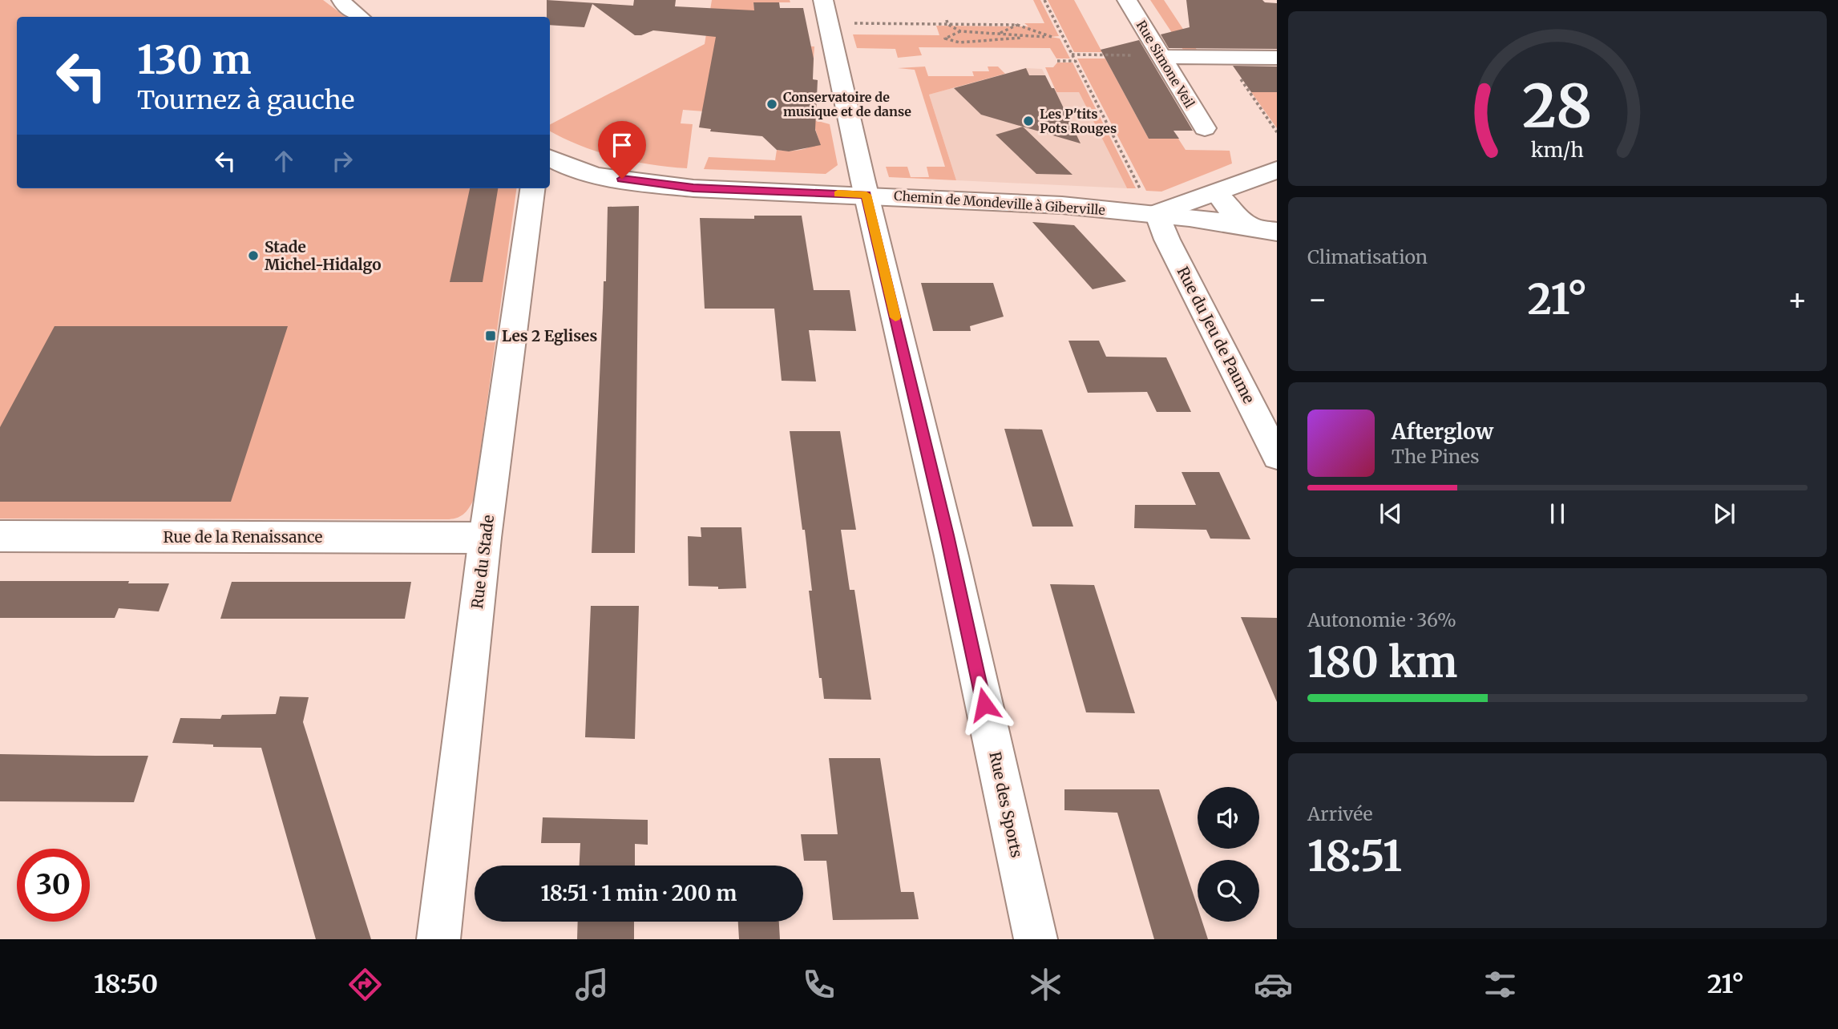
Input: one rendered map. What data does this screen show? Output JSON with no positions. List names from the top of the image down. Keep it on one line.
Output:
{"streets":{"street":["Rue Simone Veil","Chemin de Mondeville à Giberville","Rue du Jeu de Paume","Rue de la Renaissance","Rue du Stade","Rue des Sports"]},"crossings":[["Chemin de Mondeville à Giberville","Rue du Jeu de Paume"],["Chemin de Mondeville à Giberville","Rue des Sports"],["Rue de la Renaissance","Rue du Stade"]],"places":{"other":["Conservatoire de musique et de danse","Les P'tits Pots Rouges","Stade Michel-Hidalgo"],"transit":["Les 2 Eglises"]},"page":{"turn":["130 m","Tournez à gauche"],"tile":["Climatisation",["Autonomie · 36%","180 km"],["Arrivée","18:51"]],"heat":["−","21°","+"],"song":["Afterglow","The Pines"],"limit":"30","trip":"18:51 · 1 min · 200 m","tabs":["18:50","21°"],"gauge":["28","km/h"]}}
